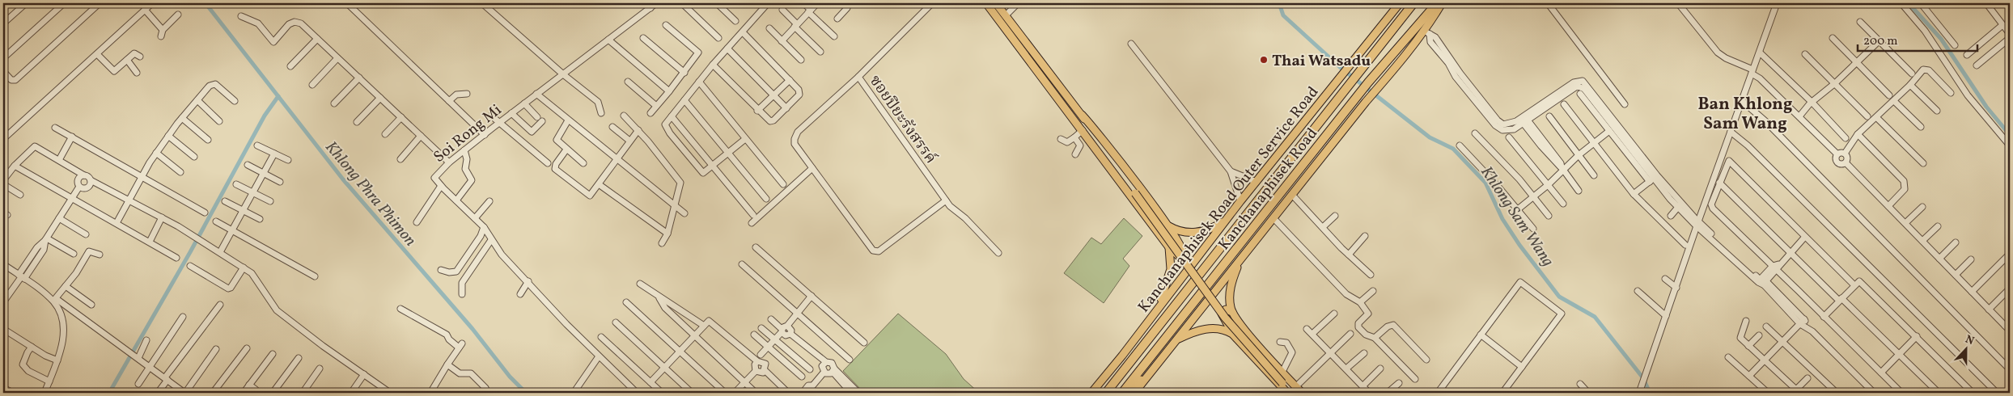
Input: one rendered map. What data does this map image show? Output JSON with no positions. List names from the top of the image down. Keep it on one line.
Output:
{"streets":{"highway":["Kanchanaphisek Road"],"main road":["Kanchanaphisek Road Outer Service Road"],"street":["ซอยปิยะรังสรรค์","Soi Rong Mi"]},"districts":["Ban Khlong Sam Wang"],"water":["Khlong Phra Phimon","Khlong Sam Wang"],"places":["Thai Watsadu"],"scale_bar":"200 m","north":"top"}
